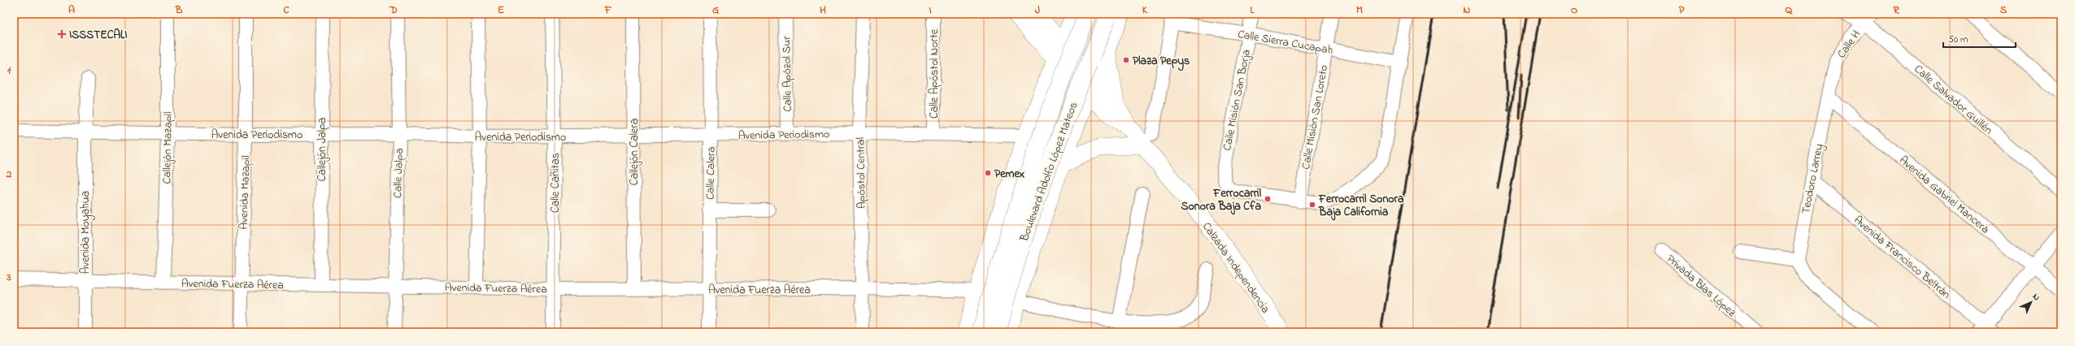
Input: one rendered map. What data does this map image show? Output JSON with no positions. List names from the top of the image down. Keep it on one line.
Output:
{"streets":{"main road":["Boulevard Adolfo López Mateos","Calzada Independencia"],"street":["Calle Sierra Cucapah","Calle H","Calle Apózol Sur","Calle Apóstol Norte","Calle Salvador Guillén","Calle Misión San Borja","Calle Misión San Loreto","Avenida Periodismo","Callejón Mazapil","Callejón Jalpa","Callejón Calera","Calle Jalpa","Calle Calera","Apóstol Central","Teodoro Larrey","Calle Cañitas","Avenida Mazapil","Avenida Gabriel Mancera","Avenida Moyahua","Avenida Francisco Beltrán","Avenida Fuerza Aérea","Privada Blas López"]},"crossings":[["Calle Sierra Cucapah","Calle Misión San Borja"],["Calle Sierra Cucapah","Calle Misión San Loreto"],["Calle H","Calle Salvador Guillén"],["Calle H","Teodoro Larrey"],["Calle H","Avenida Gabriel Mancera"],["Calle Apózol Sur","Avenida Periodismo"],["Calle Apóstol Norte","Avenida Periodismo"],["Calle Misión San Borja","Calle Misión San Loreto"],["Avenida Periodismo","Callejón Mazapil"],["Avenida Periodismo","Callejón Jalpa"],["Avenida Periodismo","Callejón Calera"],["Avenida Periodismo","Calle Jalpa"],["Avenida Periodismo","Calle Calera"],["Avenida Periodismo","Apóstol Central"],["Avenida Periodismo","Calle Cañitas"],["Avenida Periodismo","Avenida Mazapil"],["Avenida Periodismo","Avenida Moyahua"],["Callejón Mazapil","Avenida Fuerza Aérea"],["Callejón Jalpa","Avenida Fuerza Aérea"],["Callejón Calera","Avenida Fuerza Aérea"],["Calle Jalpa","Avenida Fuerza Aérea"],["Calle Calera","Avenida Fuerza Aérea"],["Apóstol Central","Avenida Fuerza Aérea"],["Teodoro Larrey","Avenida Gabriel Mancera"],["Teodoro Larrey","Avenida Francisco Beltrán"],["Calle Cañitas","Avenida Fuerza Aérea"],["Avenida Mazapil","Avenida Fuerza Aérea"],["Avenida Moyahua","Avenida Fuerza Aérea"]],"places":{"health":["ISSSTECALI"],"other":["Plaza Pepys","Pemex","Ferrocarril Sonora Baja Cfa","Ferrocarril Sonora Baja California"]},"scale_bar":"50 m","north":"top right","grid":{"columns":["A","B","C","D","E","F","G","H","I","J","K","L","M","N","O","P","Q","R","S"],"rows":["1","2","3"]}}
